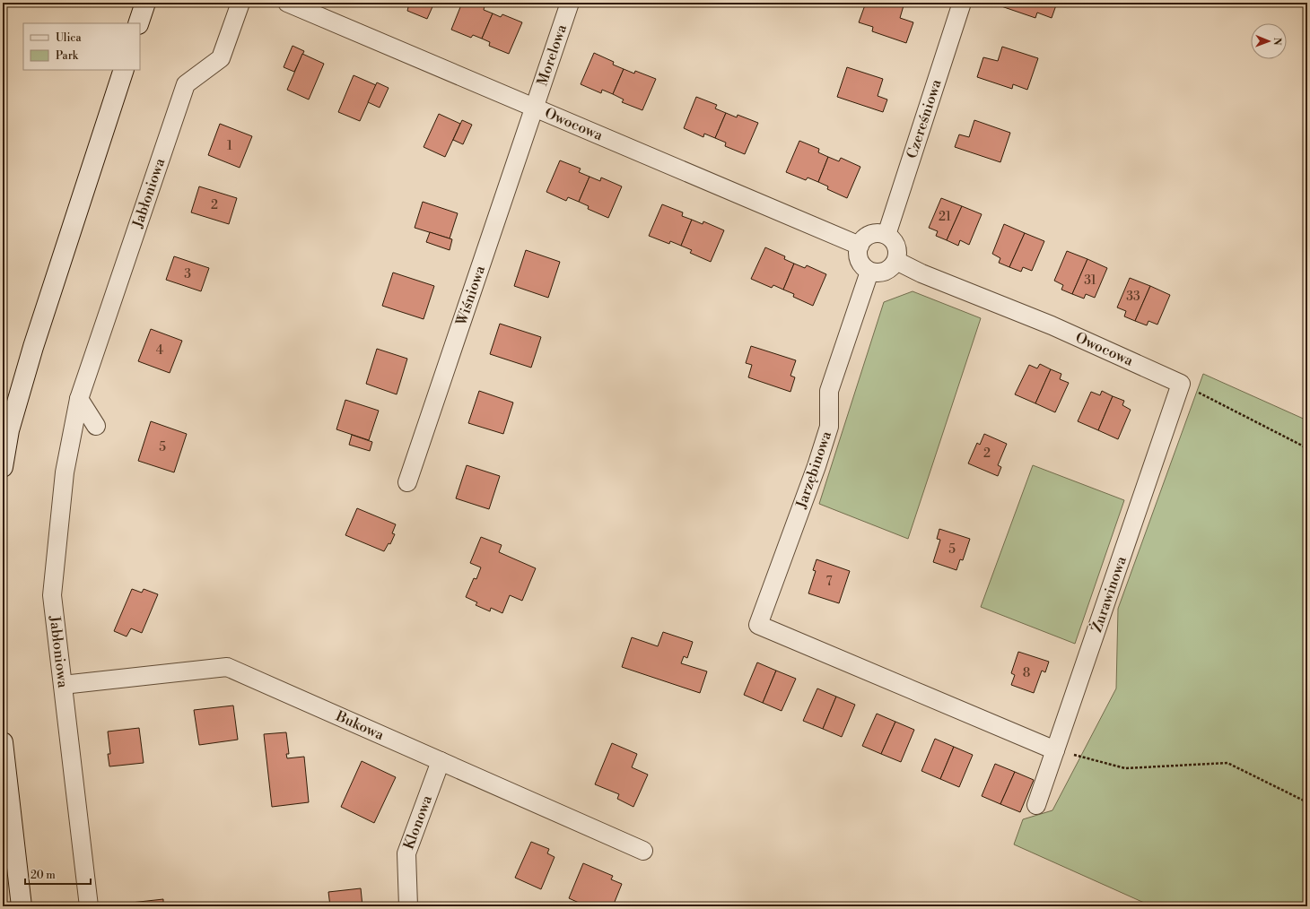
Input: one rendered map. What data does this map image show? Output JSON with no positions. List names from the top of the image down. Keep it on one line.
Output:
{"streets":{"street":["Morelowa","Czereśniowa","Owocowa","Jabłoniowa","Wiśniowa","Jarzębinowa","Żurawinowa","Bukowa","Klonowa"]},"crossings":[["Morelowa","Owocowa"],["Morelowa","Wiśniowa"],["Czereśniowa","Owocowa"],["Czereśniowa","Jarzębinowa"],["Owocowa","Wiśniowa"],["Owocowa","Jarzębinowa"],["Owocowa","Żurawinowa"],["Jabłoniowa","Bukowa"],["Jarzębinowa","Żurawinowa"],["Bukowa","Klonowa"]],"house_numbers":["1","2","21","3","31","33","4","5","2","5","7","8"],"legend":["Ulica","Park"],"scale_bar":"20 m","north":"right"}
